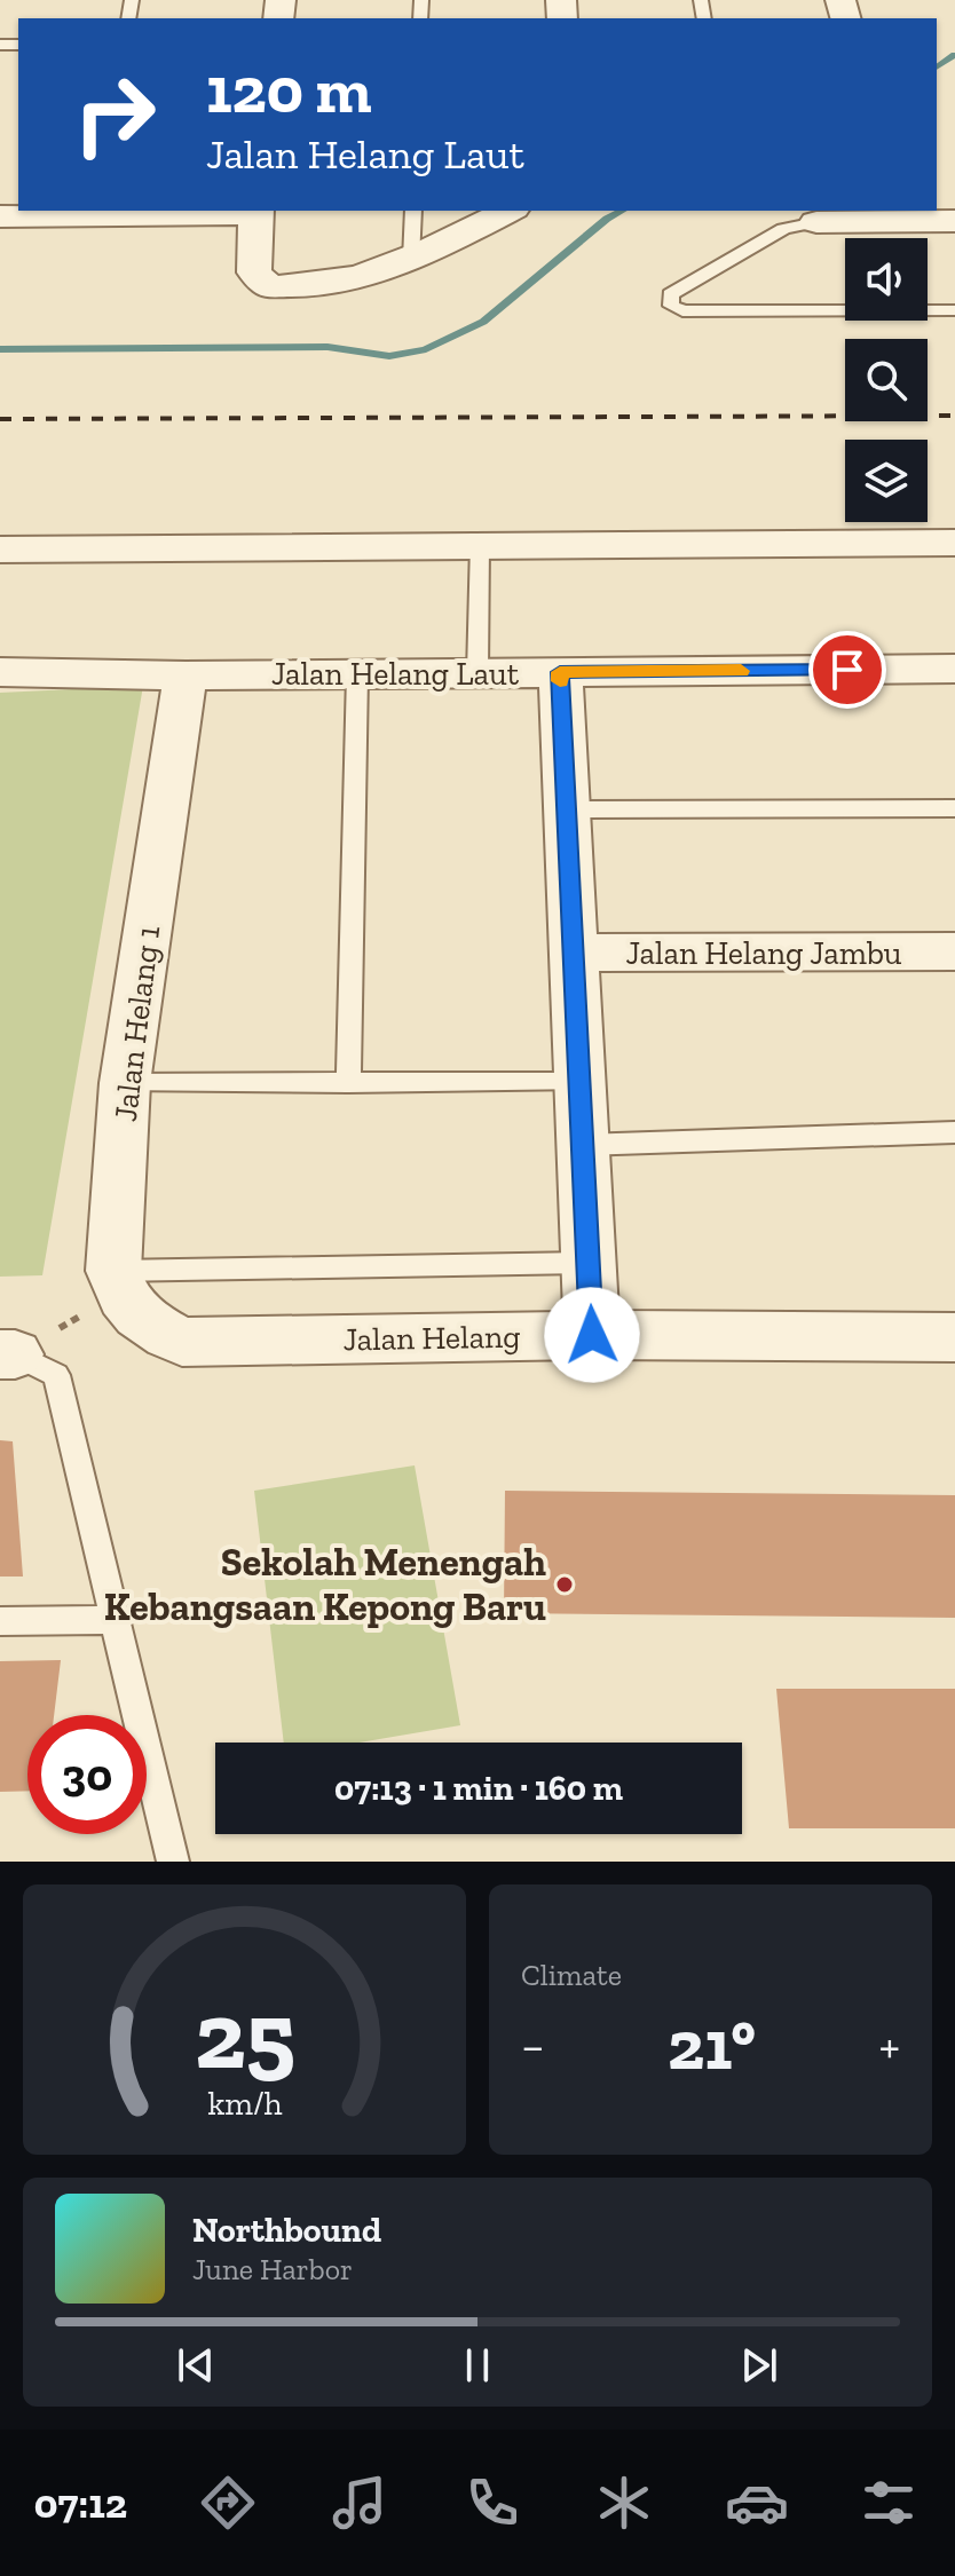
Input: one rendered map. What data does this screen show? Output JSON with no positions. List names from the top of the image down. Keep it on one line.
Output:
{"streets":{"street":["Jalan Helang Laut","Jalan Helang Jambu","Jalan Helang 1","Jalan Helang"]},"crossings":[["Jalan Helang Laut","Jalan Helang 1"],["Jalan Helang 1","Jalan Helang"]],"places":["Sekolah Menengah Kebangsaan Kepong Baru"],"page":{"turn":["120 m","Jalan Helang Laut"],"limit":"30","trip":"07:13 · 1 min · 160 m","tile":"Climate","heat":["−","21°","+"],"song":["Northbound","June Harbor"],"tabs":"07:12","gauge":["25","km/h"]}}
